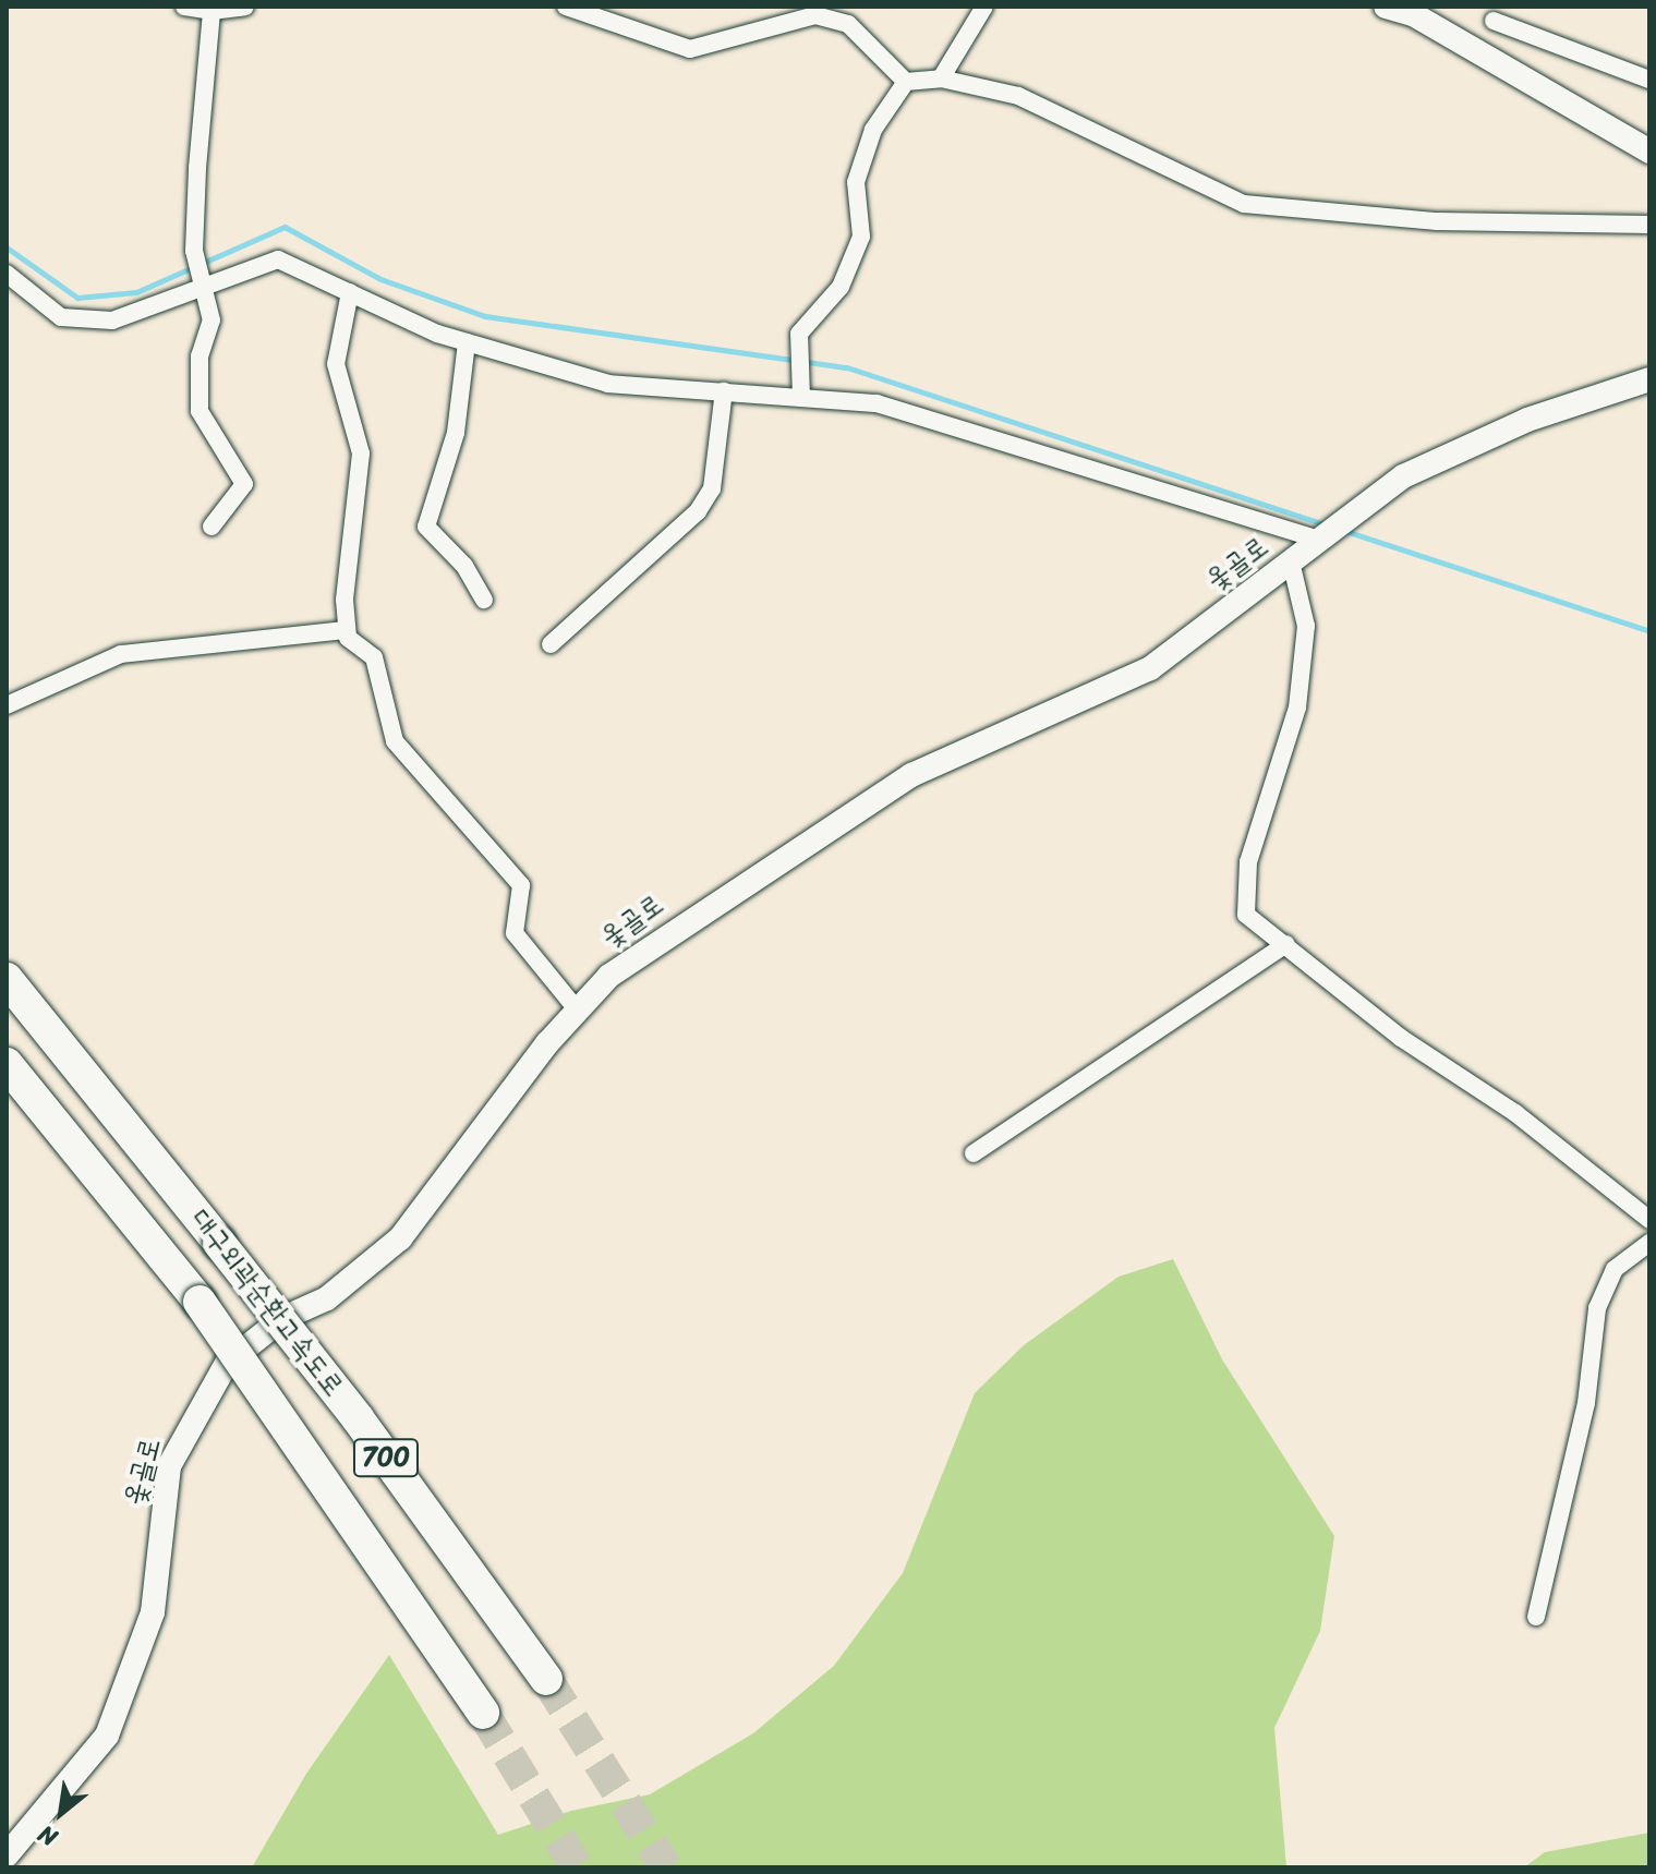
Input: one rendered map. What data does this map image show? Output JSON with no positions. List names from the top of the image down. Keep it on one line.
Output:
{"streets":{"highway":["대구외곽순환고속도로","700"],"street":["옻골로"]},"north":"bottom left"}
